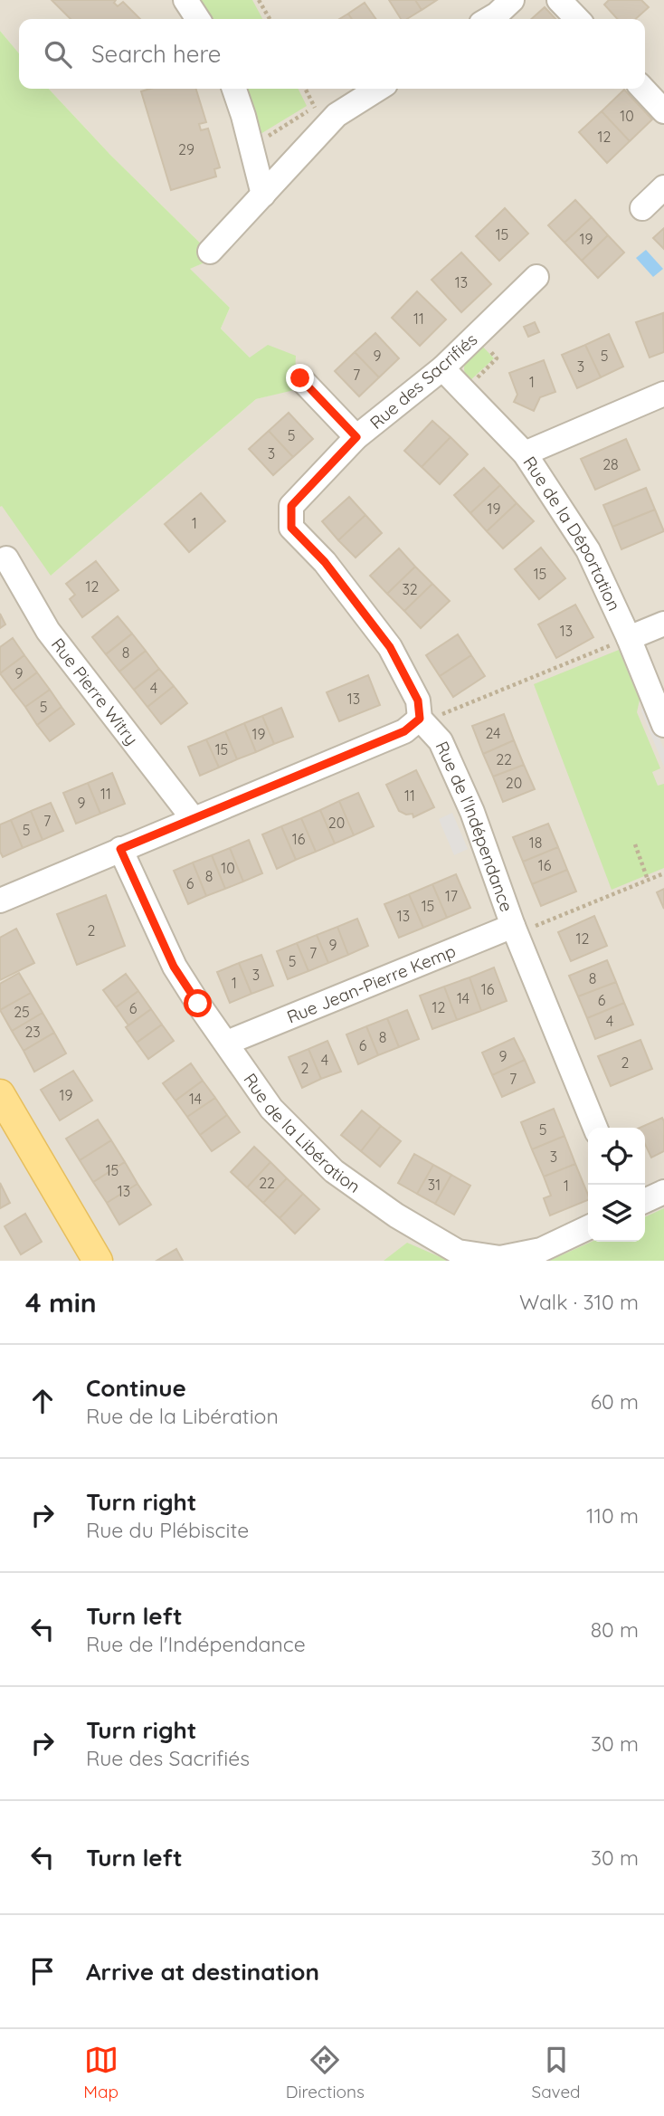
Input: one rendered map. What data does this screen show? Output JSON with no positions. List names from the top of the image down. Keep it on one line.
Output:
{"streets":{"street":["Rue des Sacrifiés","Rue de la Déportation","Rue Pierre Witry","Rue de l'Indépendance","Rue Jean-Pierre Kemp","Rue de la Libération"]},"crossings":[["Rue des Sacrifiés","Rue de la Déportation"],["Rue des Sacrifiés","Rue de l'Indépendance"],["Rue de l'Indépendance","Rue Jean-Pierre Kemp"],["Rue Jean-Pierre Kemp","Rue de la Libération"]],"house_numbers":["10","12","29","15","19","13","11","9","5","3","7","1","5","3","28","19","1","15","12","32","13","8","9","4","13","5","24","19","15","22","20","11","11","9","7","20","5","16","18","16","10","8","6","17","15","13","2","12","9","7","5","3","8","1","16","14","6","12","6","25","4","23","8","6","9","4","2","2","7","19","14","5","3","15","22","31","1","13"],"page":{"search":"Search here","heading":["4 min","Walk · 310 m"],"list":[["Continue","Rue de la Libération","60 m"],["Turn right","Rue du Plébiscite","110 m"],["Turn left","Rue de l'Indépendance","80 m"],["Turn right","Rue des Sacrifiés","30 m"],["Turn left","30 m"],"Arrive at destination"],"nav":["Map","Directions","Saved"]}}
